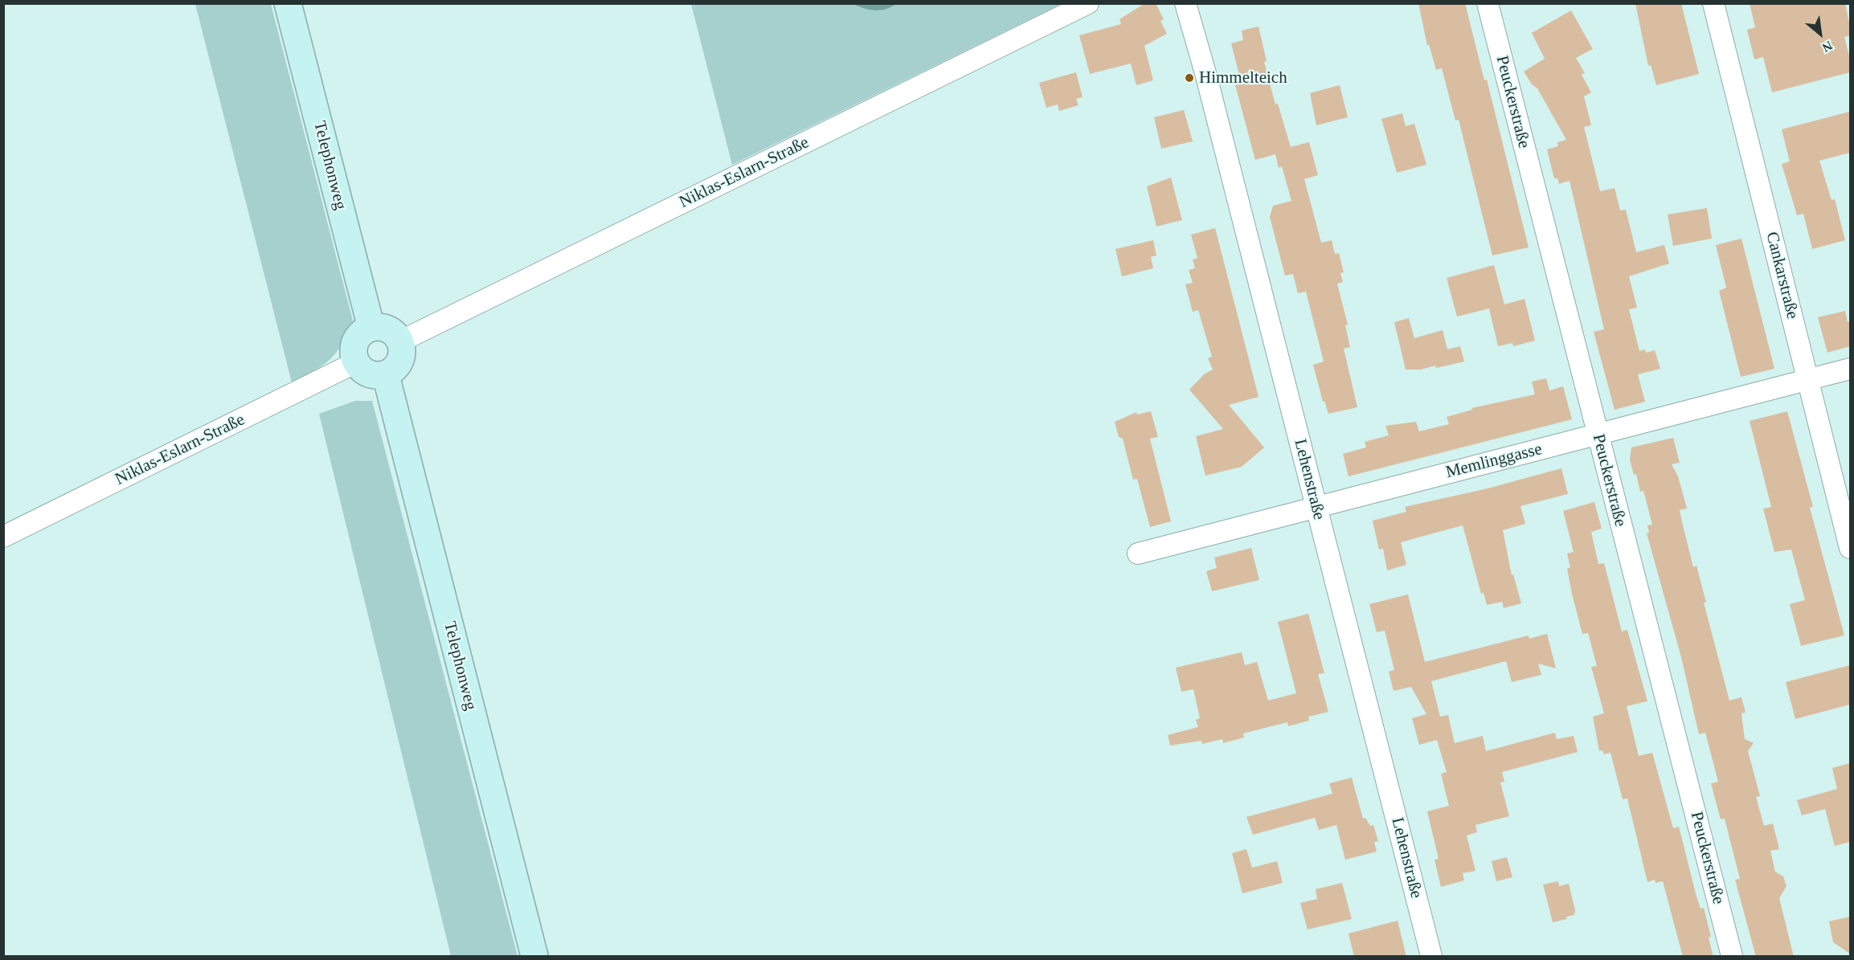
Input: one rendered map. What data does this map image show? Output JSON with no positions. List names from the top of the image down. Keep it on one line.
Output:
{"streets":{"street":["Peuckerstraße","Telephonweg","Niklas-Eslarn-Straße","Cankarstraße","Memlinggasse","Lehenstraße"]},"crossings":[["Peuckerstraße","Memlinggasse"],["Telephonweg","Niklas-Eslarn-Straße"],["Cankarstraße","Memlinggasse"],["Memlinggasse","Lehenstraße"]],"places":["Himmelteich"],"north":"bottom right"}
